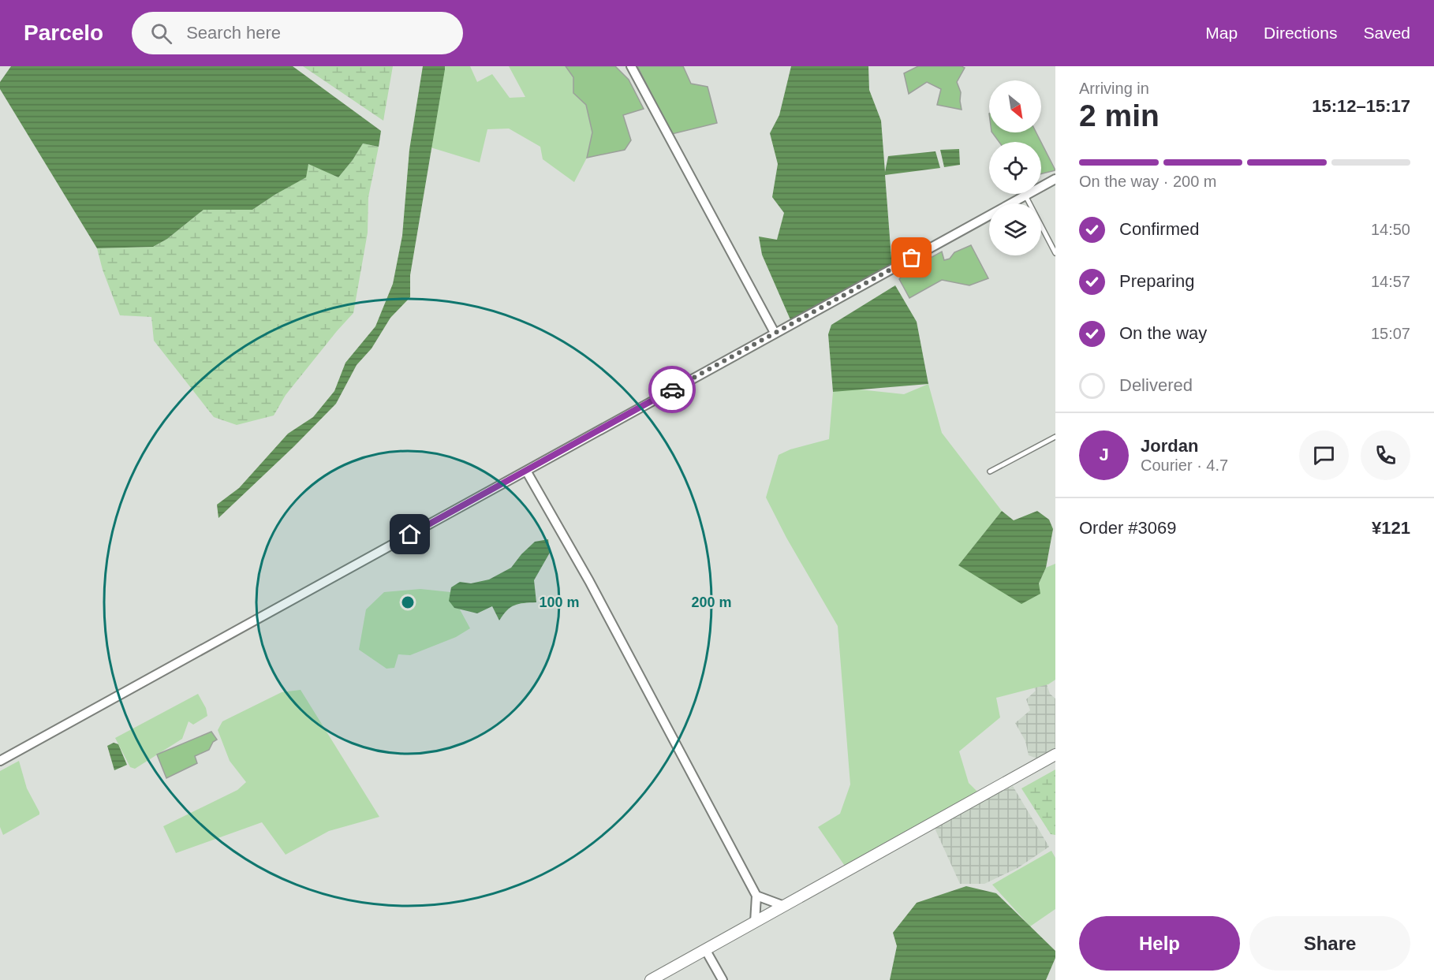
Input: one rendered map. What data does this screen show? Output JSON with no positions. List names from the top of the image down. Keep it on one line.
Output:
{"north":"bottom right","page":{"header":"Parcelo","search":"Search here","nav":["Map","Directions","Saved"],"heading":["2 min","Arriving in","15:12–15:17"],"panel":["Jordan","Courier · 4.7","Order #3069","¥121"],"bar":"On the way · 200 m","list":[["Confirmed","14:50"],["Preparing","14:57"],["On the way","15:07"],"Delivered"],"round":"J","buttons":["Help","Share"]},"rings":["100 m","200 m"]}
